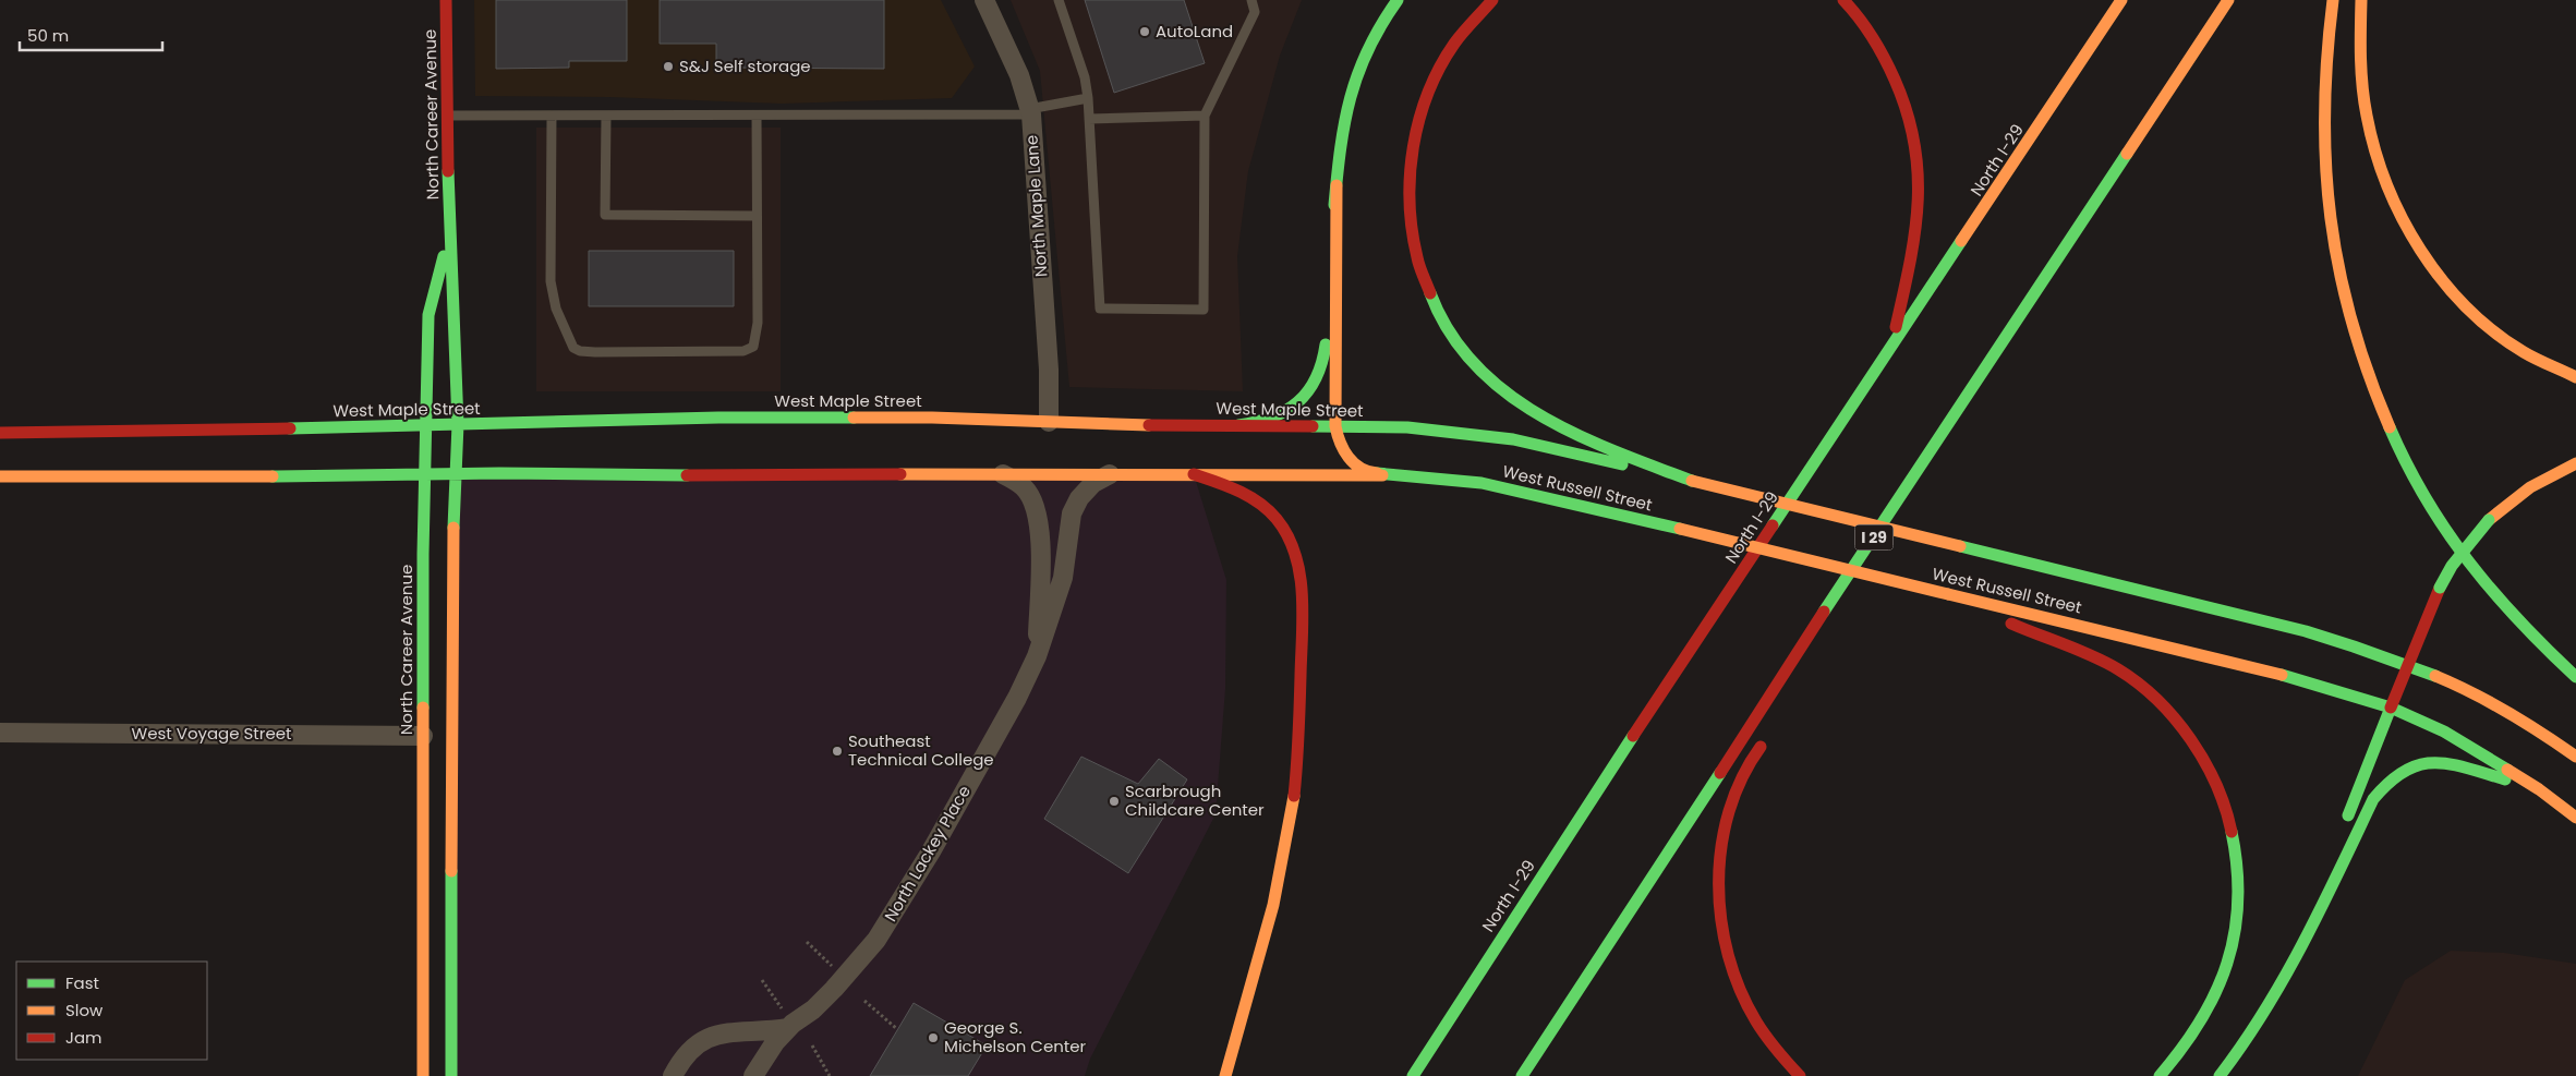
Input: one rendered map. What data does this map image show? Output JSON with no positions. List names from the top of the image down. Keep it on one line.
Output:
{"streets":{"main road":["North Career Avenue","North I-29","West Maple Street","West Russell Street","I 29"],"street":["North Maple Lane","West Voyage Street","North Lackey Place"]},"crossings":[["North Career Avenue","West Maple Street"],["North Career Avenue","West Voyage Street"],["North Maple Lane","West Maple Street"],["West Maple Street","West Russell Street"]],"places":["AutoLand","S&J Self storage","Southeast Technical College","Scarbrough Childcare Center","George S. Michelson Center"],"legend":["Fast","Slow","Jam"],"scale_bar":"50 m"}
